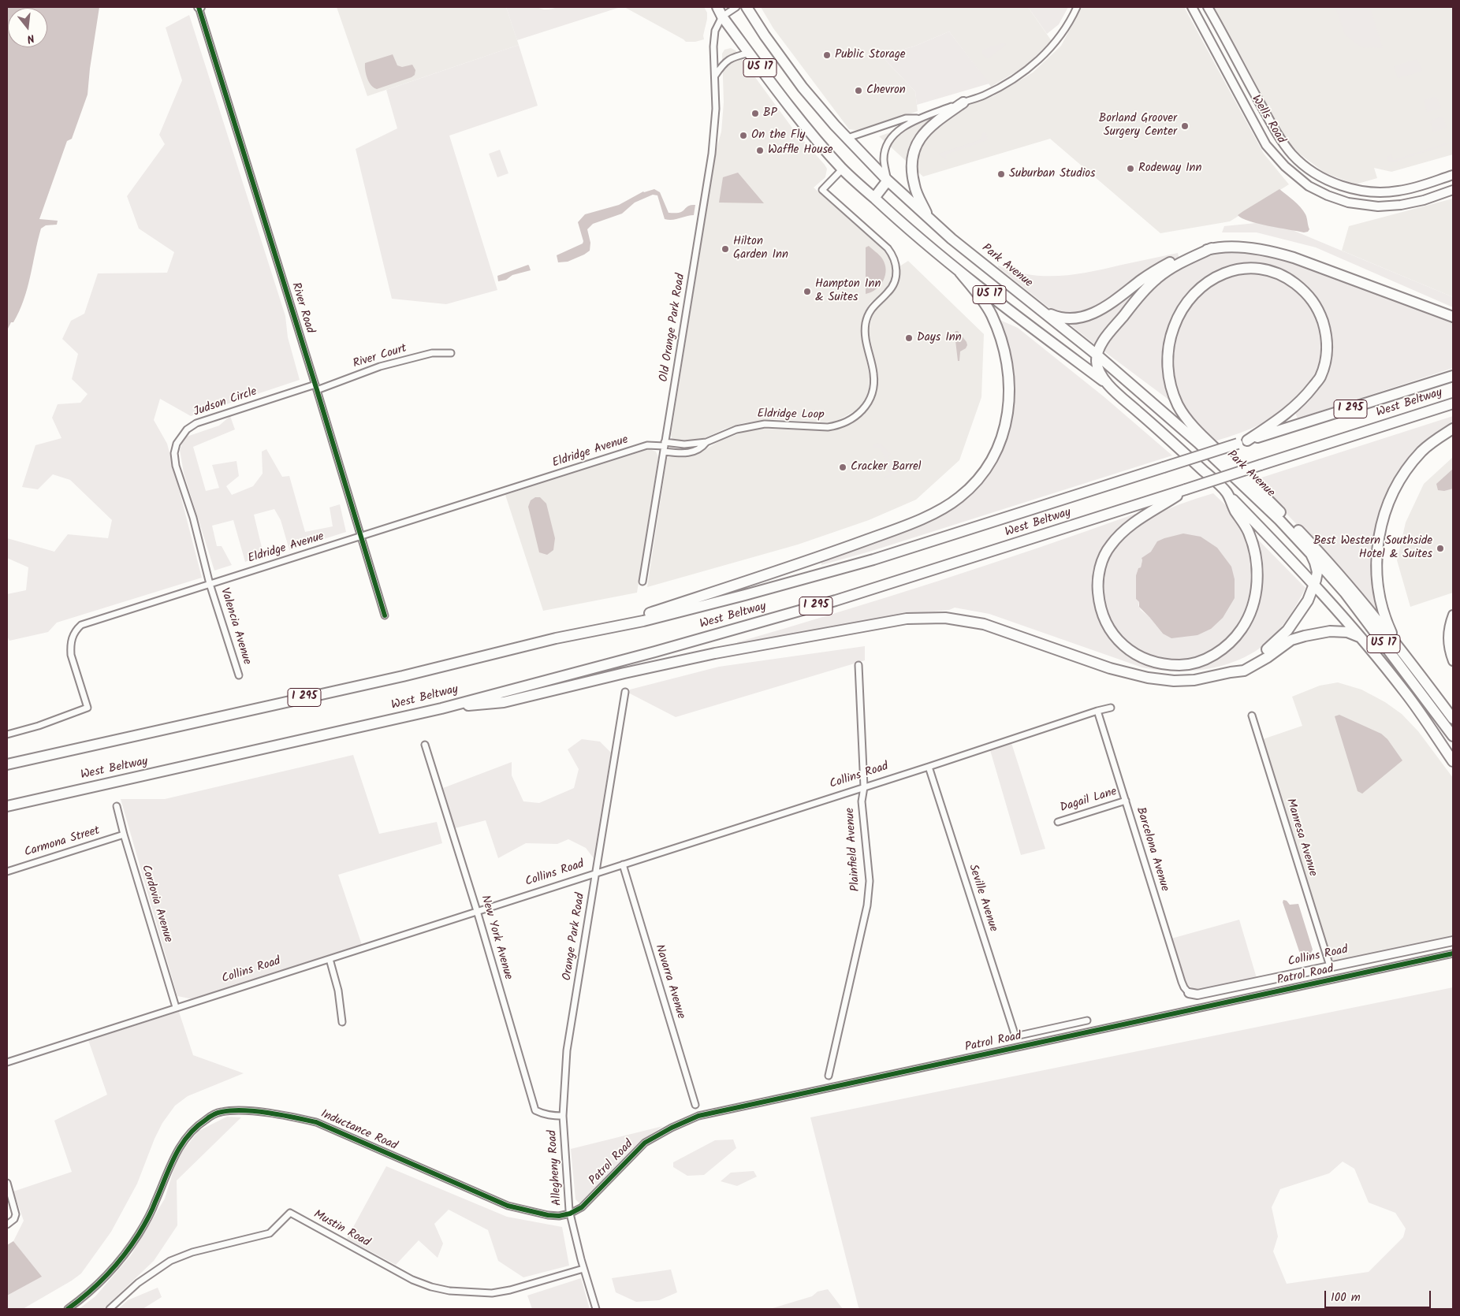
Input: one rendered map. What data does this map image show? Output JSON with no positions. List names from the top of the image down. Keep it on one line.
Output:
{"streets":{"highway":["US 17","Park Avenue","West Beltway","I 295"],"main road":["Wells Road","Collins Road"],"street":["River Road","Old Orange Park Road","River Court","Judson Circle","Eldridge Loop","Eldridge Avenue","Valencia Avenue","Dagail Lane","Manresa Avenue","Carmona Street","Plainfield Avenue","Barcelona Avenue","Seville Avenue","Cordovia Avenue","Orange Park Road","New York Avenue","Patrol Road","Navarra Avenue","Inductance Road","Allegheny Road","Mustin Road"]},"crossings":[["US 17","Park Avenue"],["US 17","Old Orange Park Road"],["US 17","Eldridge Loop"],["River Road","River Court"],["River Road","Judson Circle"],["River Road","Eldridge Avenue"],["Old Orange Park Road","Eldridge Loop"],["Old Orange Park Road","Eldridge Avenue"],["River Court","Judson Circle"],["Judson Circle","Eldridge Avenue"],["Judson Circle","Valencia Avenue"],["Eldridge Loop","Eldridge Avenue"],["Eldridge Avenue","Valencia Avenue"],["Collins Road","Manresa Avenue"],["Collins Road","Plainfield Avenue"],["Collins Road","Barcelona Avenue"],["Collins Road","Seville Avenue"],["Collins Road","Cordovia Avenue"],["Collins Road","Orange Park Road"],["Collins Road","New York Avenue"],["Collins Road","Navarra Avenue"],["Dagail Lane","Barcelona Avenue"],["Carmona Street","Cordovia Avenue"],["Orange Park Road","New York Avenue"],["Orange Park Road","Allegheny Road"],["New York Avenue","Allegheny Road"],["Patrol Road","Inductance Road"],["Patrol Road","Allegheny Road"],["Inductance Road","Allegheny Road"],["Allegheny Road","Mustin Road"]],"places":["Public Storage","Chevron","BP","Borland Groover Surgery Center","On the Fly","Waffle House","Rodeway Inn","Suburban Studios","Hilton Garden Inn","Hampton Inn & Suites","Days Inn","Cracker Barrel","Best Western Southside Hotel & Suites"],"scale_bar":"100 m","north":"bottom"}
